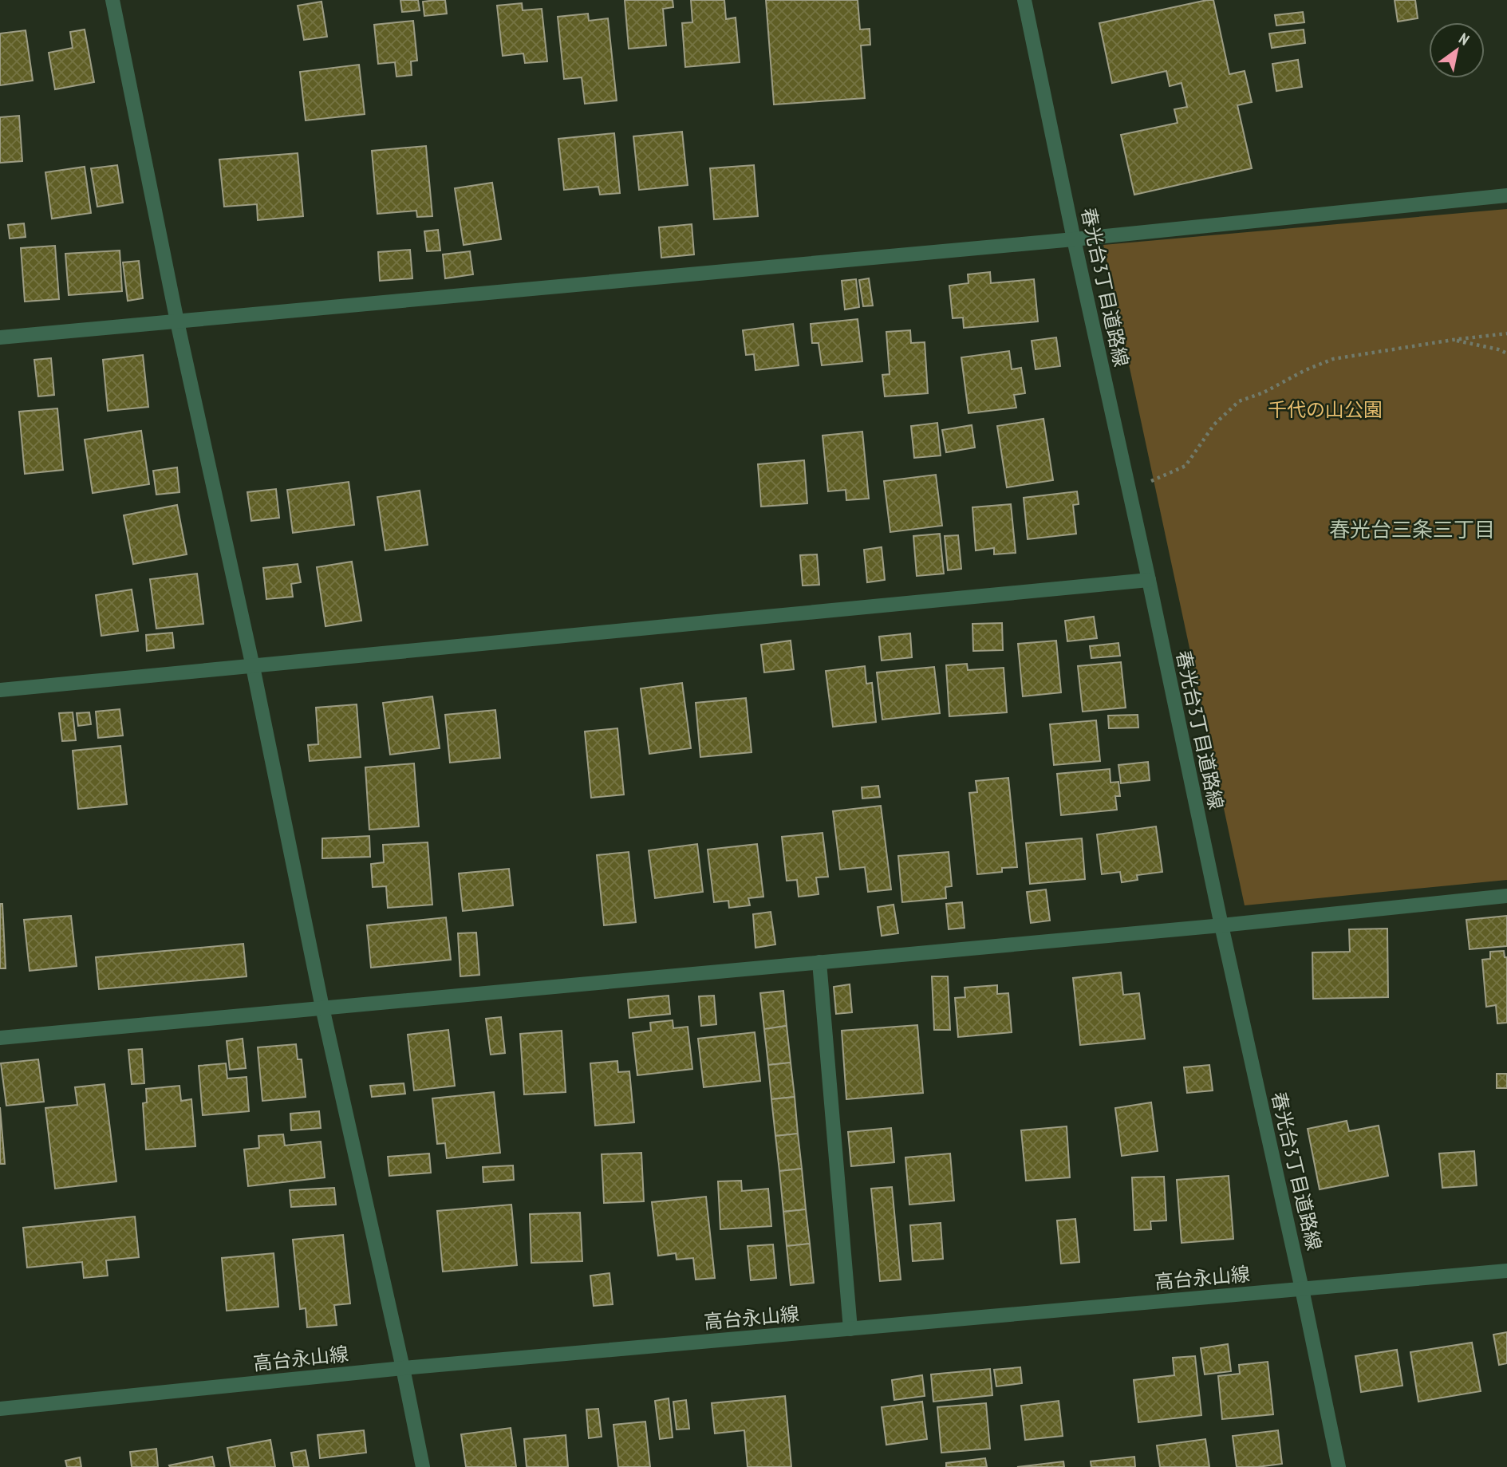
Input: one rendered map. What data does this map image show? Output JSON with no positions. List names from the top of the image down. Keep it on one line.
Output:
{"streets":{"street":["春光台3丁目道路線","高台永山線"]},"crossings":[["春光台3丁目道路線","高台永山線"]],"districts":["春光台三条三丁目"],"parks":["千代の山公園"],"north":"top right"}
